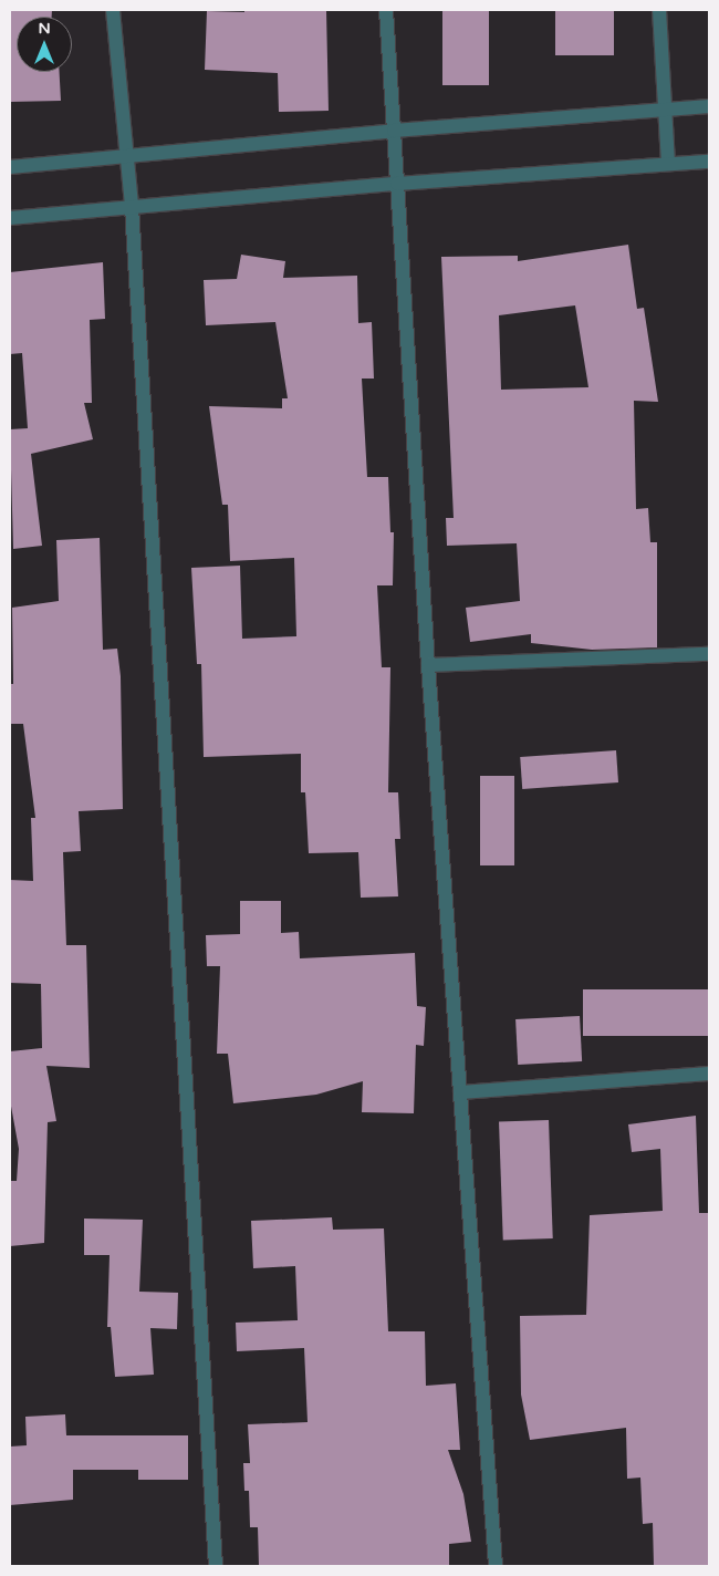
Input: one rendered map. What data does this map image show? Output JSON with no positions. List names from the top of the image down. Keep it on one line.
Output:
{"north":"top"}
